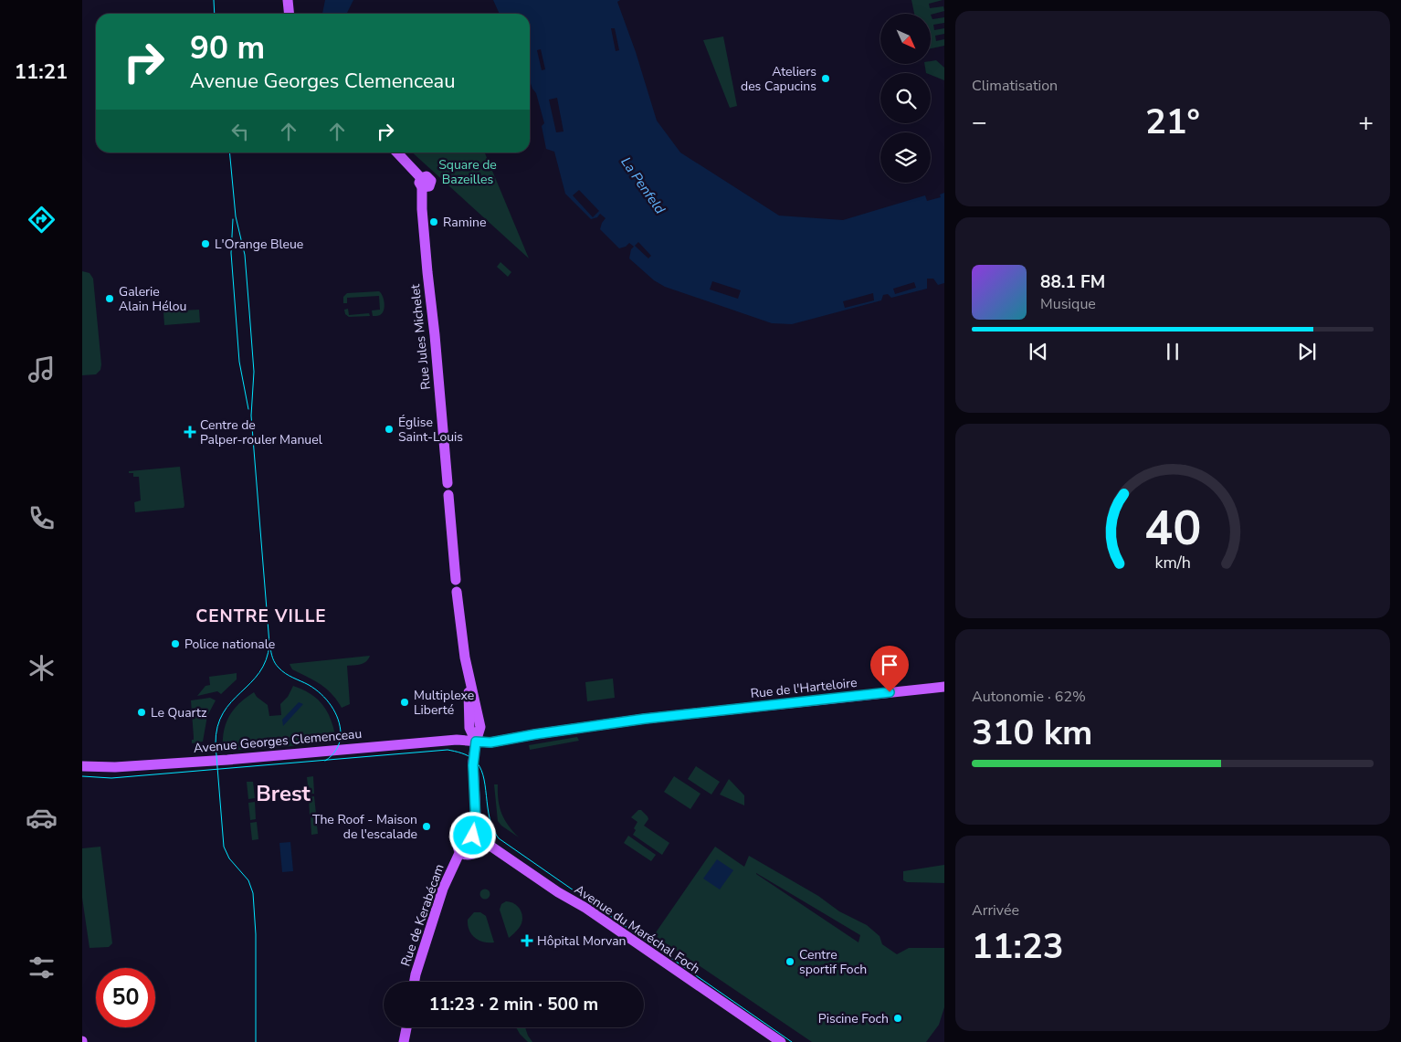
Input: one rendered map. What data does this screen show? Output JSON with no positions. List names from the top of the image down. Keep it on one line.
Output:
{"streets":{"main road":["Rue Jules Michelet","Rue de l'Harteloire","Avenue Georges Clemenceau","Rue de Kerabécam","Avenue du Maréchal Foch"]},"crossings":[["Rue Jules Michelet","Avenue Georges Clemenceau"],["Rue de l'Harteloire","Avenue Georges Clemenceau"],["Rue de Kerabécam","Avenue du Maréchal Foch"]],"districts":["CENTRE VILLE","Brest"],"water":["La Penfeld"],"parks":["Square de Bazeilles"],"places":{"other":["Ateliers des Capucins","Ramine","L'Orange Bleue","Galerie Alain Hélou","Église Saint-Louis","Police nationale","Multiplexe Liberté","Le Quartz","The Roof - Maison de l'escalade","Centre sportif Foch","Piscine Foch"],"health":["Centre de Palper-rouler Manuel","Hôpital Morvan"]},"north":"bottom right","page":{"tabs":"11:21","tile":["Climatisation",["Autonomie · 62%","310 km"],["Arrivée","11:23"]],"turn":["90 m","Avenue Georges Clemenceau"],"heat":["−","21°","+"],"song":["88.1 FM","Musique"],"limit":"50","trip":"11:23 · 2 min · 500 m","gauge":["40","km/h"]}}
